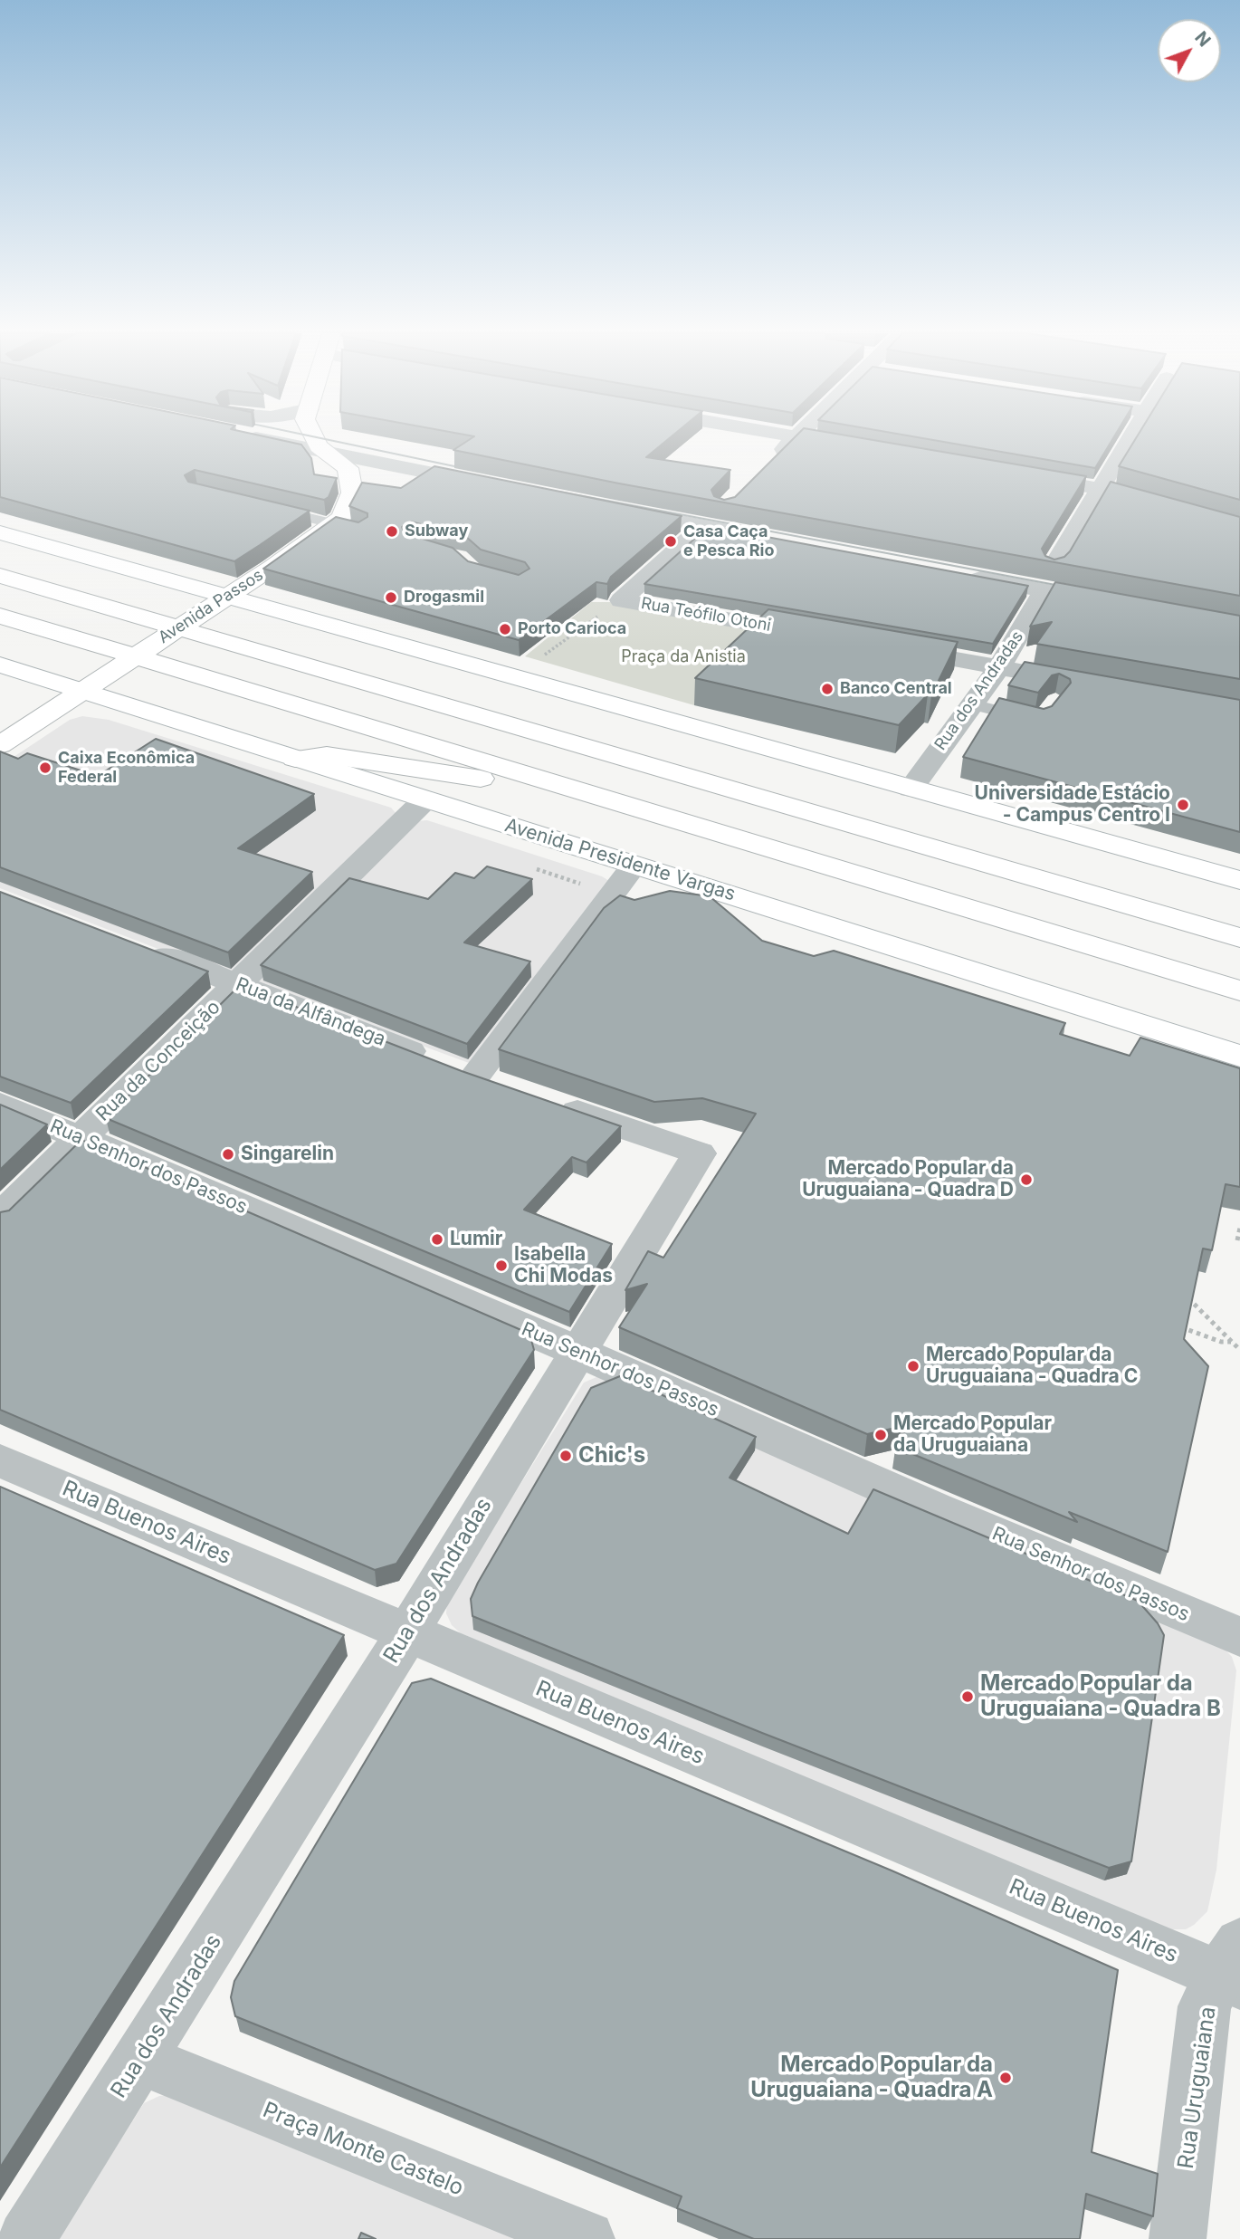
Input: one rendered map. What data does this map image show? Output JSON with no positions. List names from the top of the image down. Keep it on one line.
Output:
{"streets":{"main road":["Avenida Passos","Avenida Presidente Vargas"],"street":["Rua Teófilo Otoni","Rua dos Andradas","Rua da Alfândega","Rua da Conceição","Rua Senhor dos Passos","Rua Buenos Aires","Rua Uruguaiana","Praça Monte Castelo"]},"crossings":[["Avenida Passos","Avenida Presidente Vargas"],["Rua dos Andradas","Rua Senhor dos Passos"],["Rua dos Andradas","Rua Buenos Aires"],["Rua dos Andradas","Praça Monte Castelo"],["Avenida Presidente Vargas","Rua da Conceição"],["Rua da Alfândega","Rua da Conceição"],["Rua da Conceição","Rua Senhor dos Passos"],["Rua Buenos Aires","Rua Uruguaiana"]],"parks":["Praça da Anistia"],"places":["Subway","Casa Caça e Pesca Rio","Drogasmil","Porto Carioca","Banco Central","Caixa Econômica Federal","Universidade Estácio - Campus Centro I","Singarelin","Mercado Popular da Uruguaiana - Quadra D","Lumir","Isabella Chi Modas","Mercado Popular da Uruguaiana - Quadra C","Mercado Popular da Uruguaiana","Chic's","Mercado Popular da Uruguaiana - Quadra B","Mercado Popular da Uruguaiana - Quadra A"],"north":"top right"}
